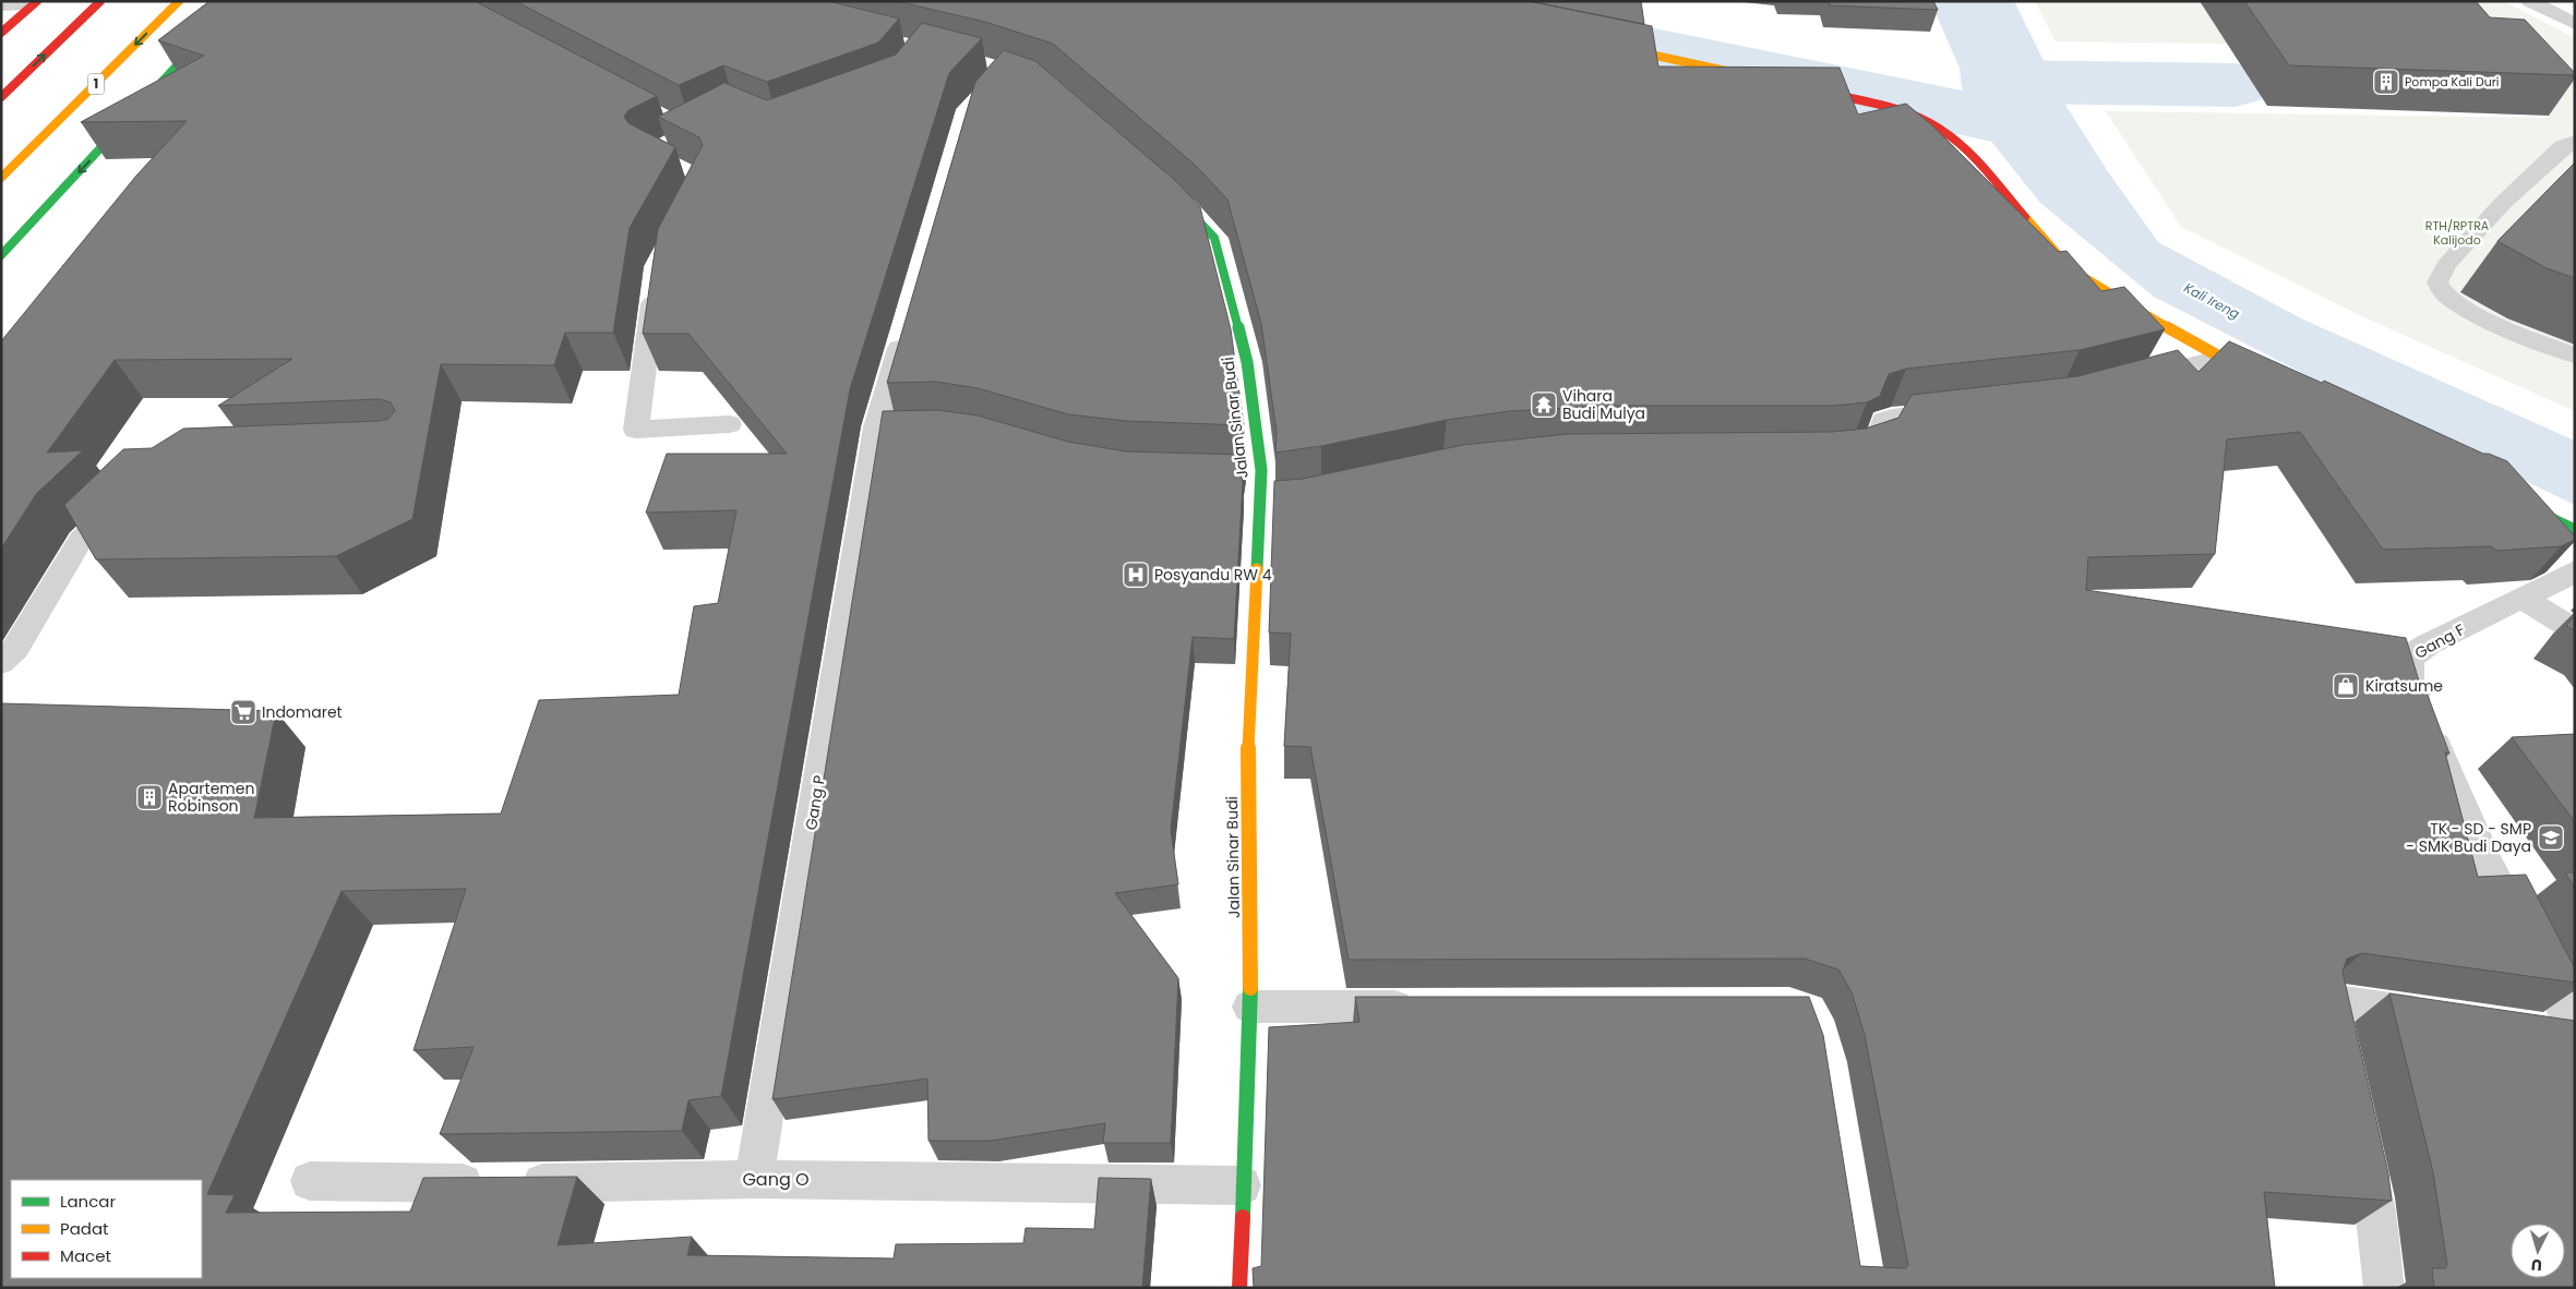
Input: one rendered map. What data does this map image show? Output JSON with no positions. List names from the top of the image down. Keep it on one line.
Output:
{"streets":{"main road":["1","Jalan Sinar Budi"],"street":["Gang F","Gang P","Gang O"]},"crossings":[["Jalan Sinar Budi","Gang O"],["Gang P","Gang O"]],"water":["Kali Ireng"],"parks":["RTH/RPTRA Kalijodo"],"places":{"building":["Pompa Kali Duri","Apartemen Robinson"],"temple":["Vihara Budi Mulya"],"hospital":["Posyandu RW 4"],"shop":["Kiratsume"],"supermarket":["Indomaret"],"school or university":["TK - SD - SMP - SMK Budi Daya"]},"legend":["Lancar","Padat","Macet"],"north":"bottom"}
